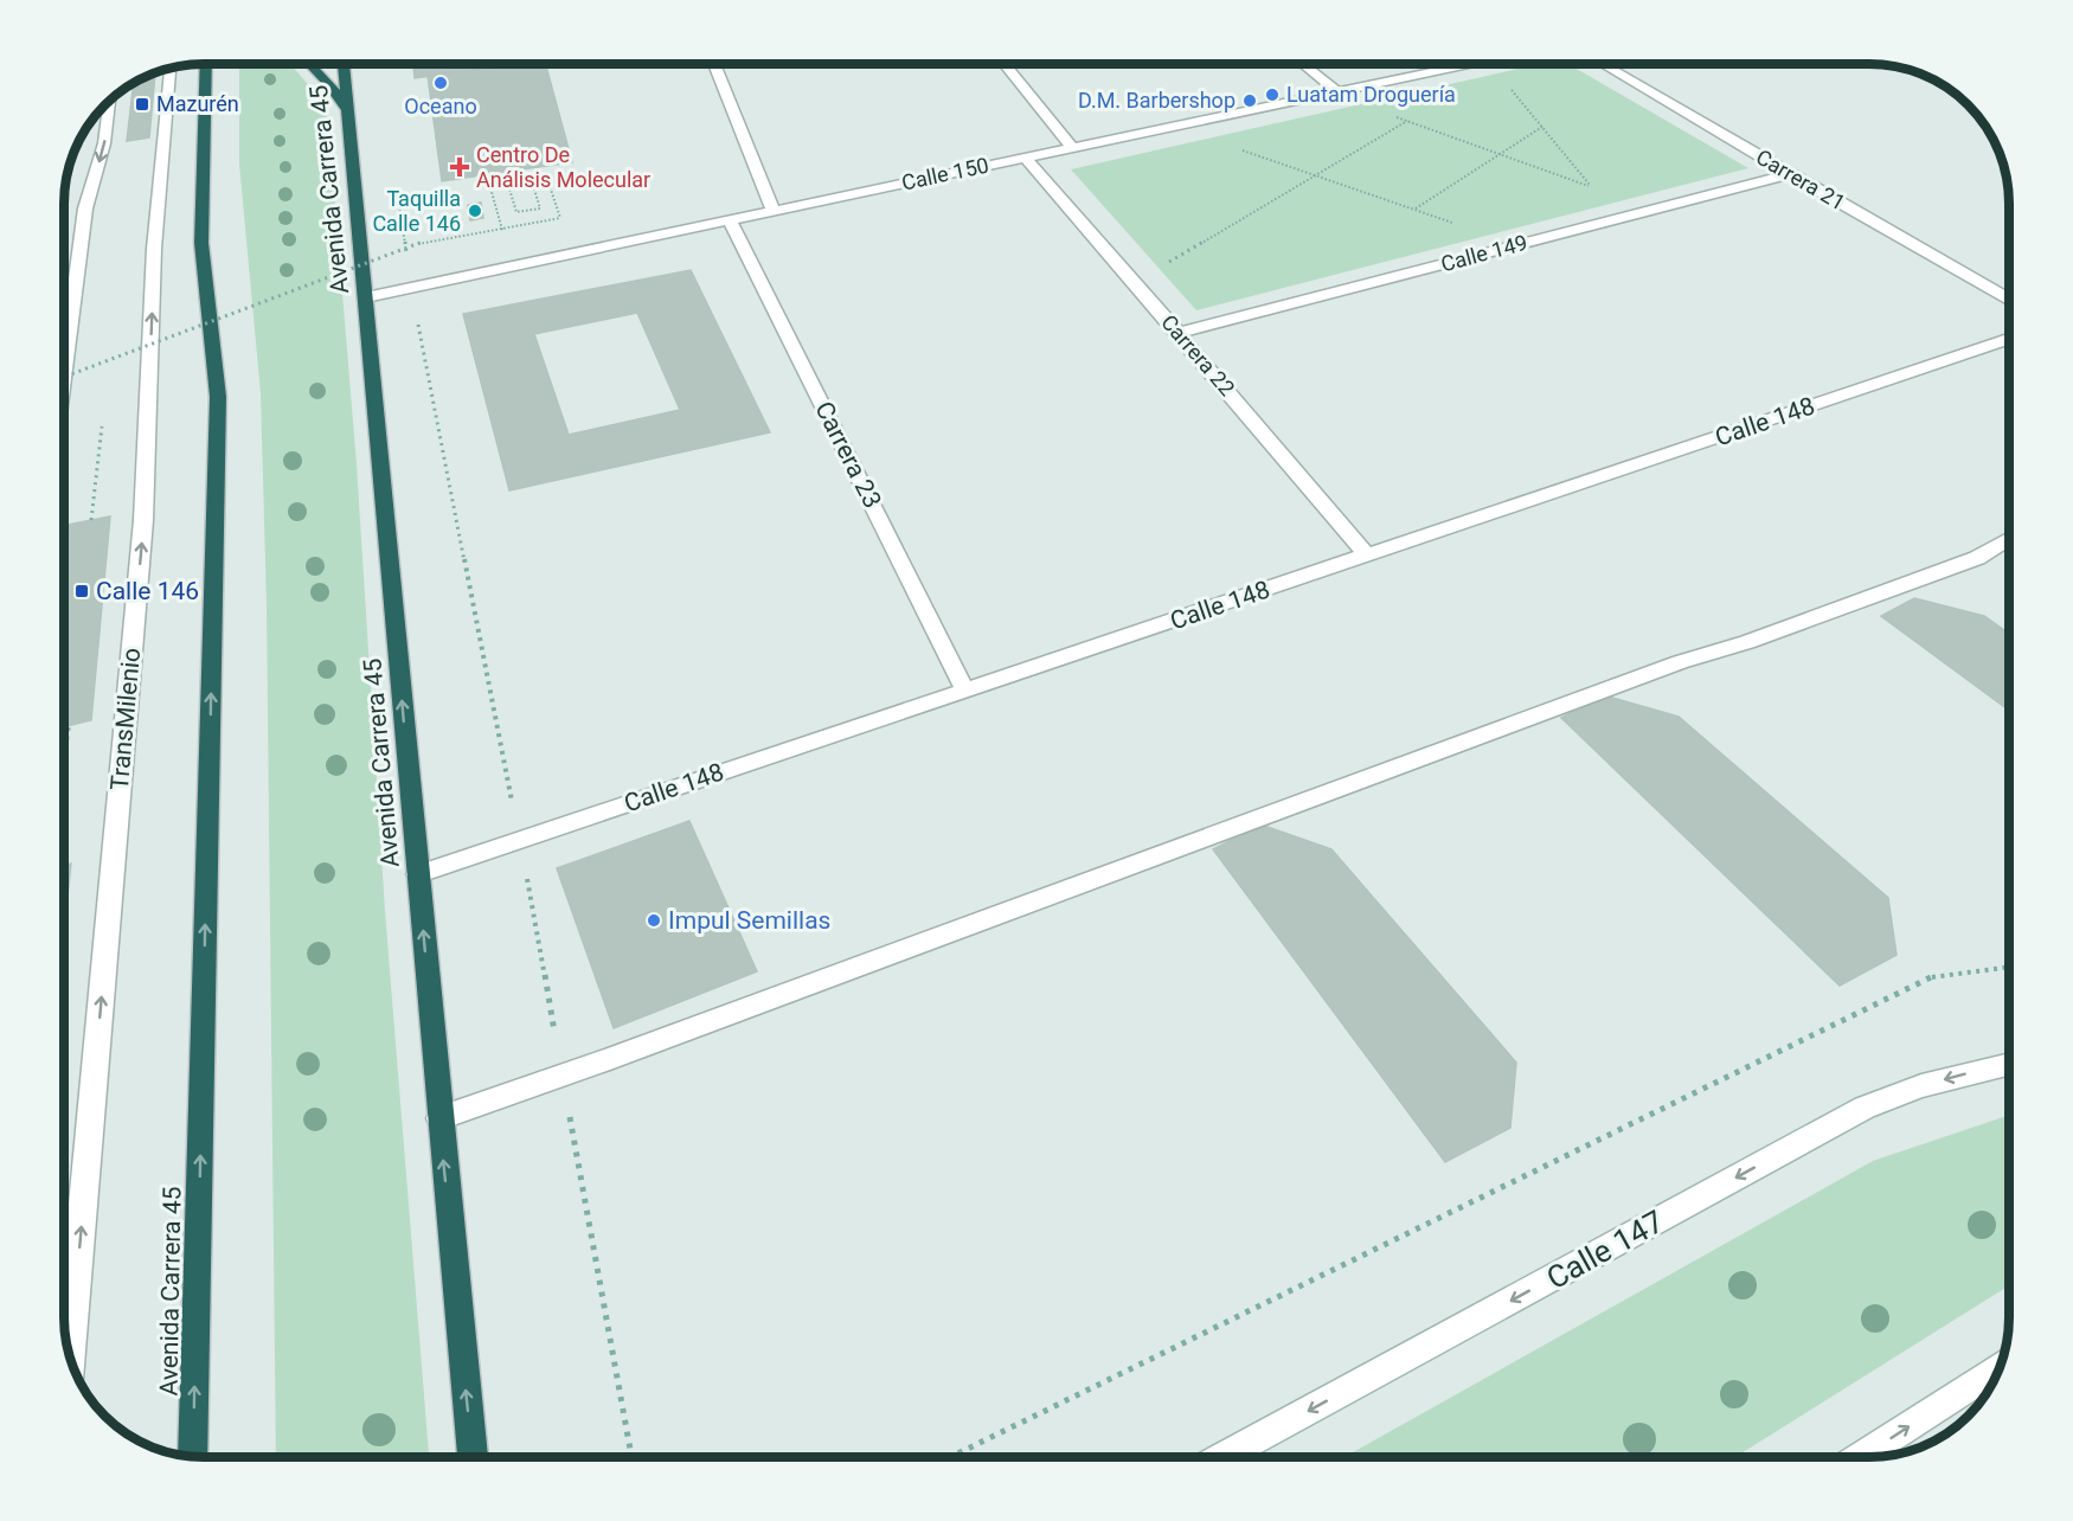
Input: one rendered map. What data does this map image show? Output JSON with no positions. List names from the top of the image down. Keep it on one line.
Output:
{"streets":{"highway":["Avenida Carrera 45"],"street":["Calle 150","Carrera 21","Calle 149","Carrera 22","Calle 148","Carrera 23","TransMilenio","Calle 147"]},"crossings":[["Calle 150","Avenida Carrera 45"],["Calle 150","Carrera 22"],["Calle 150","Carrera 23"],["Carrera 21","Calle 149"],["Avenida Carrera 45","Calle 148"],["Calle 149","Carrera 22"],["Carrera 22","Calle 148"],["Calle 148","Carrera 23"]],"one_way":["Avenida Carrera 45","TransMilenio","Calle 147"],"places":{"other":["Oceano","Luatam Droguería","D.M. Barbershop","Taquilla Calle 146","Impul Semillas"],"transit":["Mazurén","Calle 146"],"health":["Centro De Análisis Molecular"]}}
